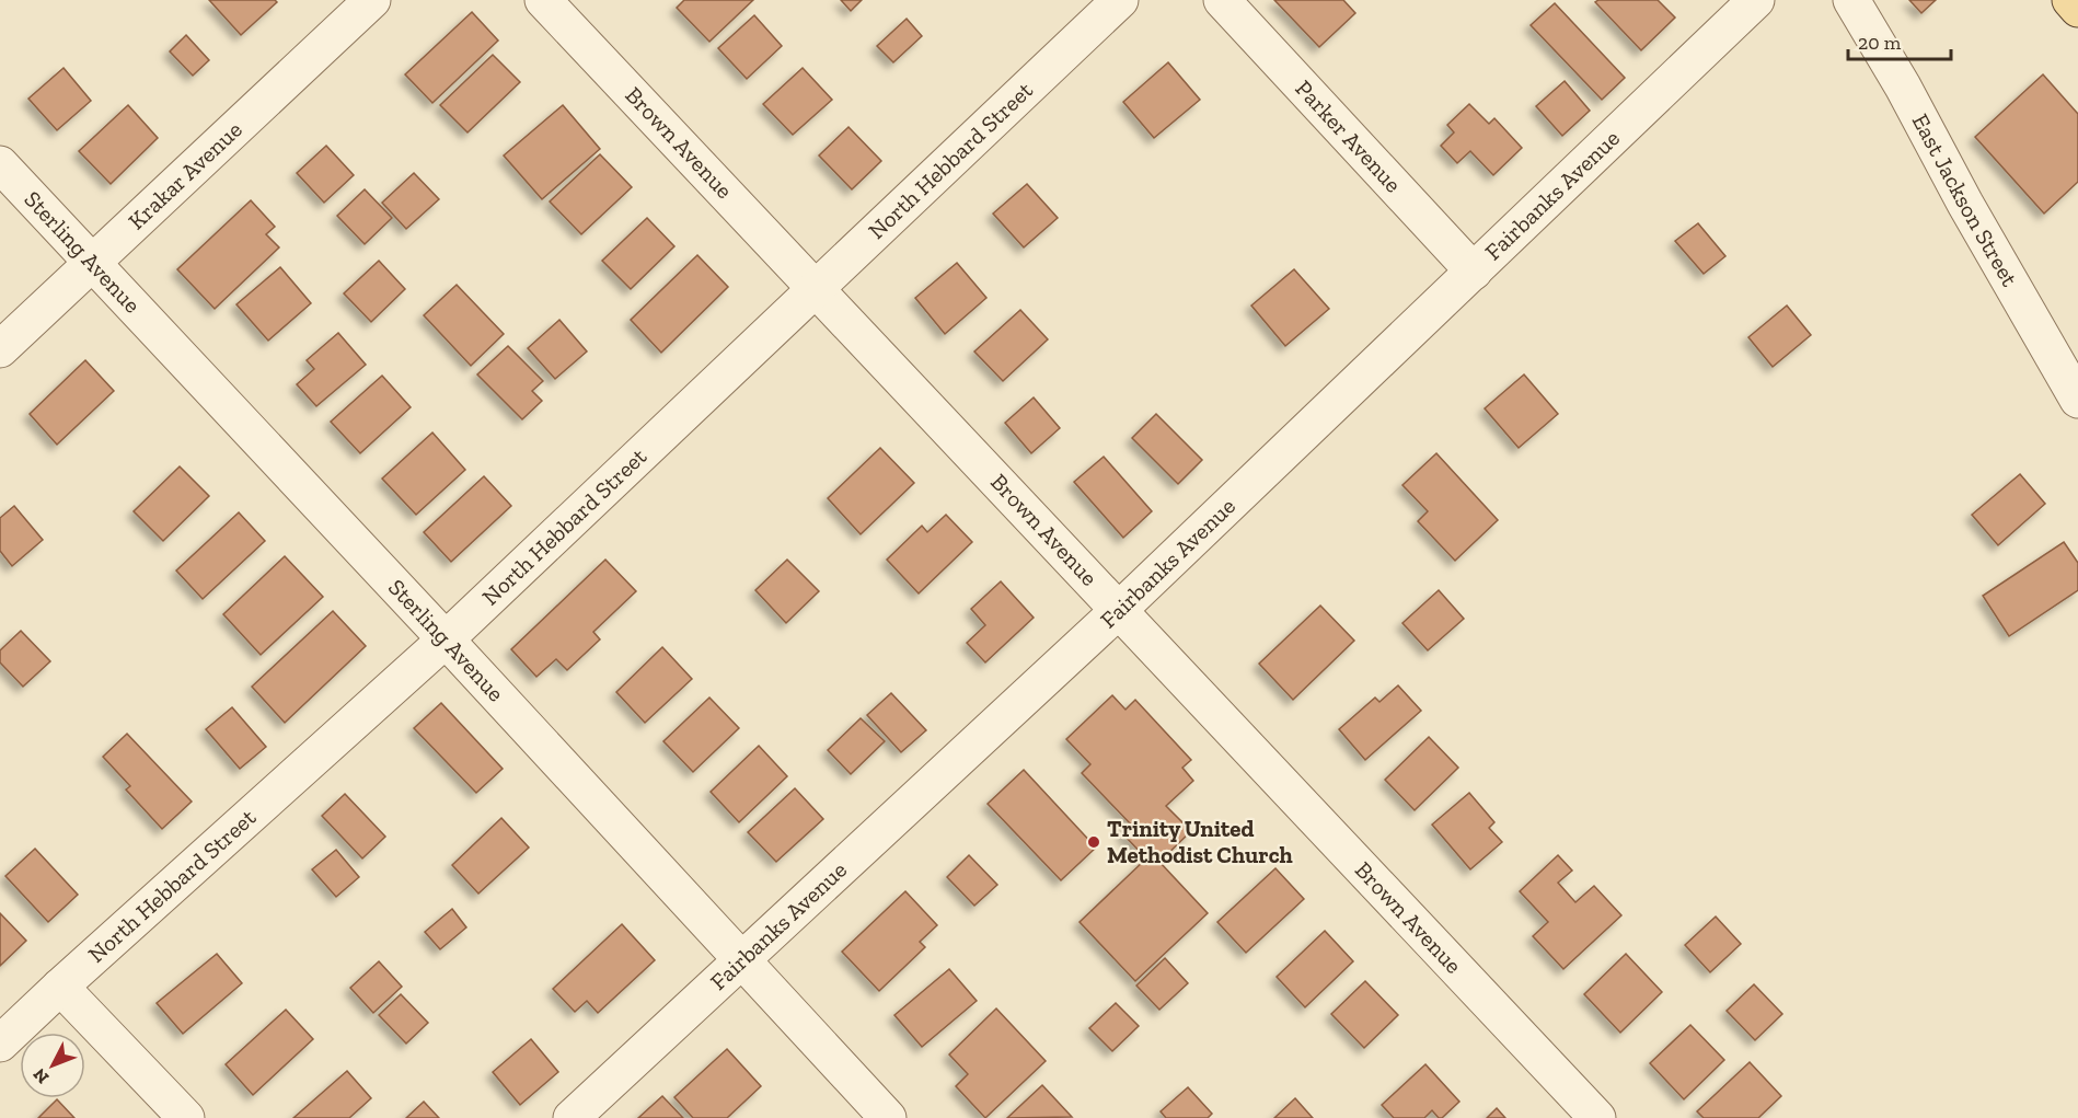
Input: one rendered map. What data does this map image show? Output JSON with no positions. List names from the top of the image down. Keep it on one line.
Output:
{"streets":{"street":["Parker Avenue","Brown Avenue","North Hebbard Street","Krakar Avenue","Fairbanks Avenue","East Jackson Street","Sterling Avenue"]},"crossings":[["Parker Avenue","Fairbanks Avenue"],["Brown Avenue","North Hebbard Street"],["Brown Avenue","Fairbanks Avenue"],["North Hebbard Street","Sterling Avenue"],["Krakar Avenue","Sterling Avenue"],["Fairbanks Avenue","Sterling Avenue"]],"places":["Trinity United Methodist Church"],"scale_bar":"20 m","north":"bottom left"}
